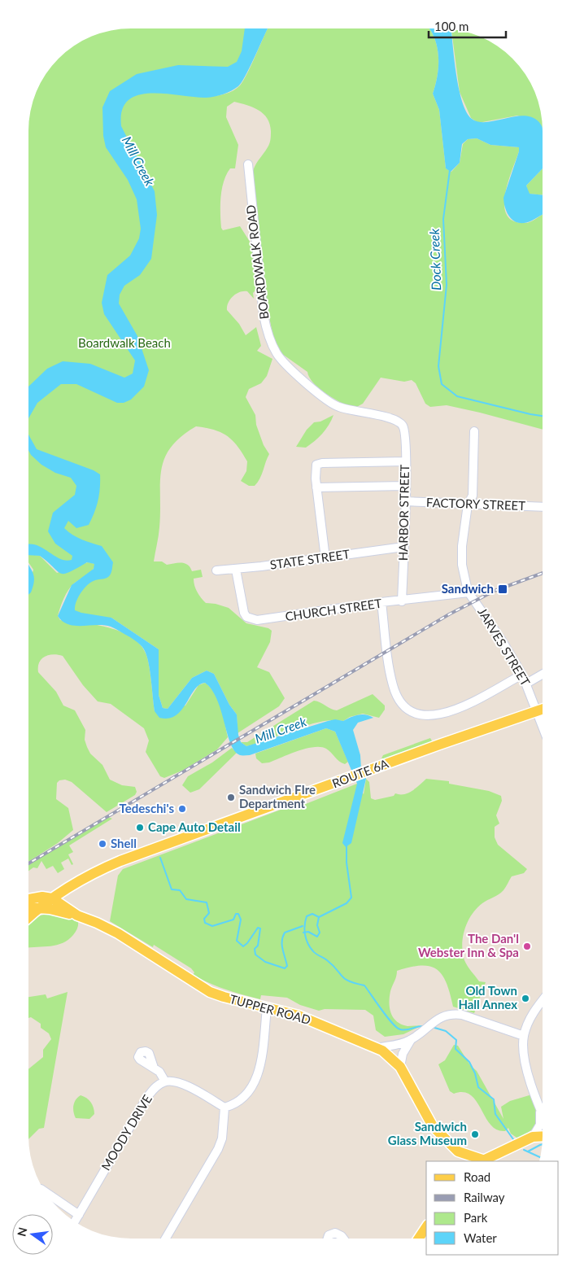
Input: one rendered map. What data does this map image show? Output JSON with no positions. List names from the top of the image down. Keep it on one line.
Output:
{"streets":{"main road":["ROUTE 6A","TUPPER ROAD"],"street":["BOARDWALK ROAD","FACTORY STREET","HARBOR STREET","STATE STREET","CHURCH STREET","JARVES STREET","MOODY DRIVE"]},"crossings":[["BOARDWALK ROAD","HARBOR STREET"],["FACTORY STREET","HARBOR STREET"],["FACTORY STREET","JARVES STREET"],["HARBOR STREET","STATE STREET"],["HARBOR STREET","CHURCH STREET"],["STATE STREET","CHURCH STREET"],["CHURCH STREET","JARVES STREET"],["JARVES STREET","ROUTE 6A"],["ROUTE 6A","TUPPER ROAD"]],"water":["Mill Creek","Dock Creek"],"parks":["Boardwalk Beach"],"places":{"transit":["Sandwich"],"other":["Sandwich FIre Department","Tedeschi's","Cape Auto Detail","Shell","The Dan'l Webster Inn & Spa","Old Town Hall Annex","Sandwich Glass Museum"]},"legend":["Road","Railway","Park","Water"],"scale_bar":"100 m","north":"left"}
